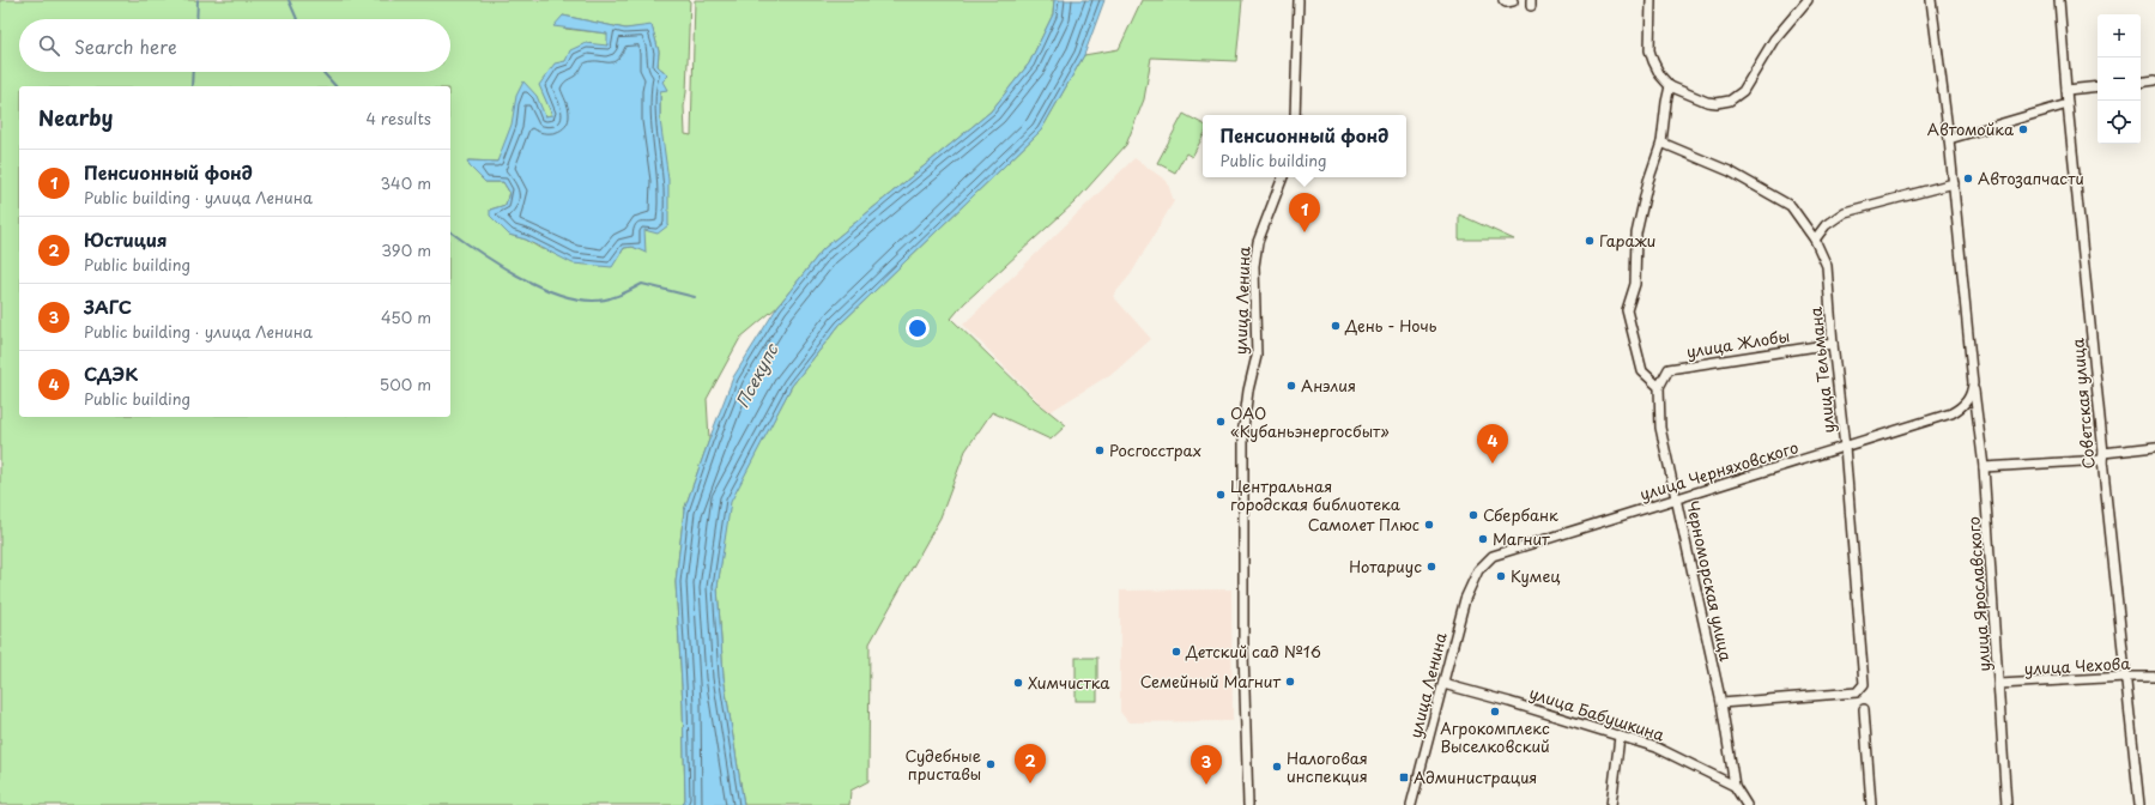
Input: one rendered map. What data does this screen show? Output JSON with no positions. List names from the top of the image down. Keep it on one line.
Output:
{"streets":{"street":["улица Ленина","улица Жлобы","улица Тельмана","Советская улица","улица Черняховского","Черноморская улица","улица Ярославского","улица Чехова","улица Бабушкина"]},"crossings":[["улица Ленина","улица Черняховского"],["улица Ленина","улица Бабушкина"],["улица Жлобы","улица Тельмана"],["улица Жлобы","Черноморская улица"],["улица Тельмана","улица Черняховского"],["улица Тельмана","Черноморская улица"],["Советская улица","улица Чехова"],["улица Черняховского","Черноморская улица"],["улица Черняховского","улица Ярославского"],["Черноморская улица","улица Бабушкина"],["улица Ярославского","улица Чехова"]],"water":["Псекупс"],"places":{"other":["Автомойка","Автозапчасти","Гаражи","День - Ночь","Анэлия","ОАО «Кубаньэнергосбыт»","Росгосстрах","Центральная городская библиотека","Сбербанк","Самолет Плюс","Магнит","Нотариус","Кумец","Детский сад №16","Семейный Магнит","Химчистка","Агрокомплекс Выселковский","Судебные приставы","Налоговая инспекция"],"transit":["Администрация"]},"page":{"map_buttons":["+","−"],"search":"Search here","heading":["Nearby","4 results"],"popup":["Пенсионный фонд","Public building"],"list":[{"mark":"1","name":"Пенсионный фонд","note":"Public building · улица Ленина","value":"340 m"},{"mark":"2","name":"Юстиция","note":"Public building","value":"390 m"},{"mark":"3","name":"ЗАГС","note":"Public building · улица Ленина","value":"450 m"},{"mark":"4","name":"СДЭК","note":"Public building","value":"500 m"}],"pins":["1","4","2","3"]}}
